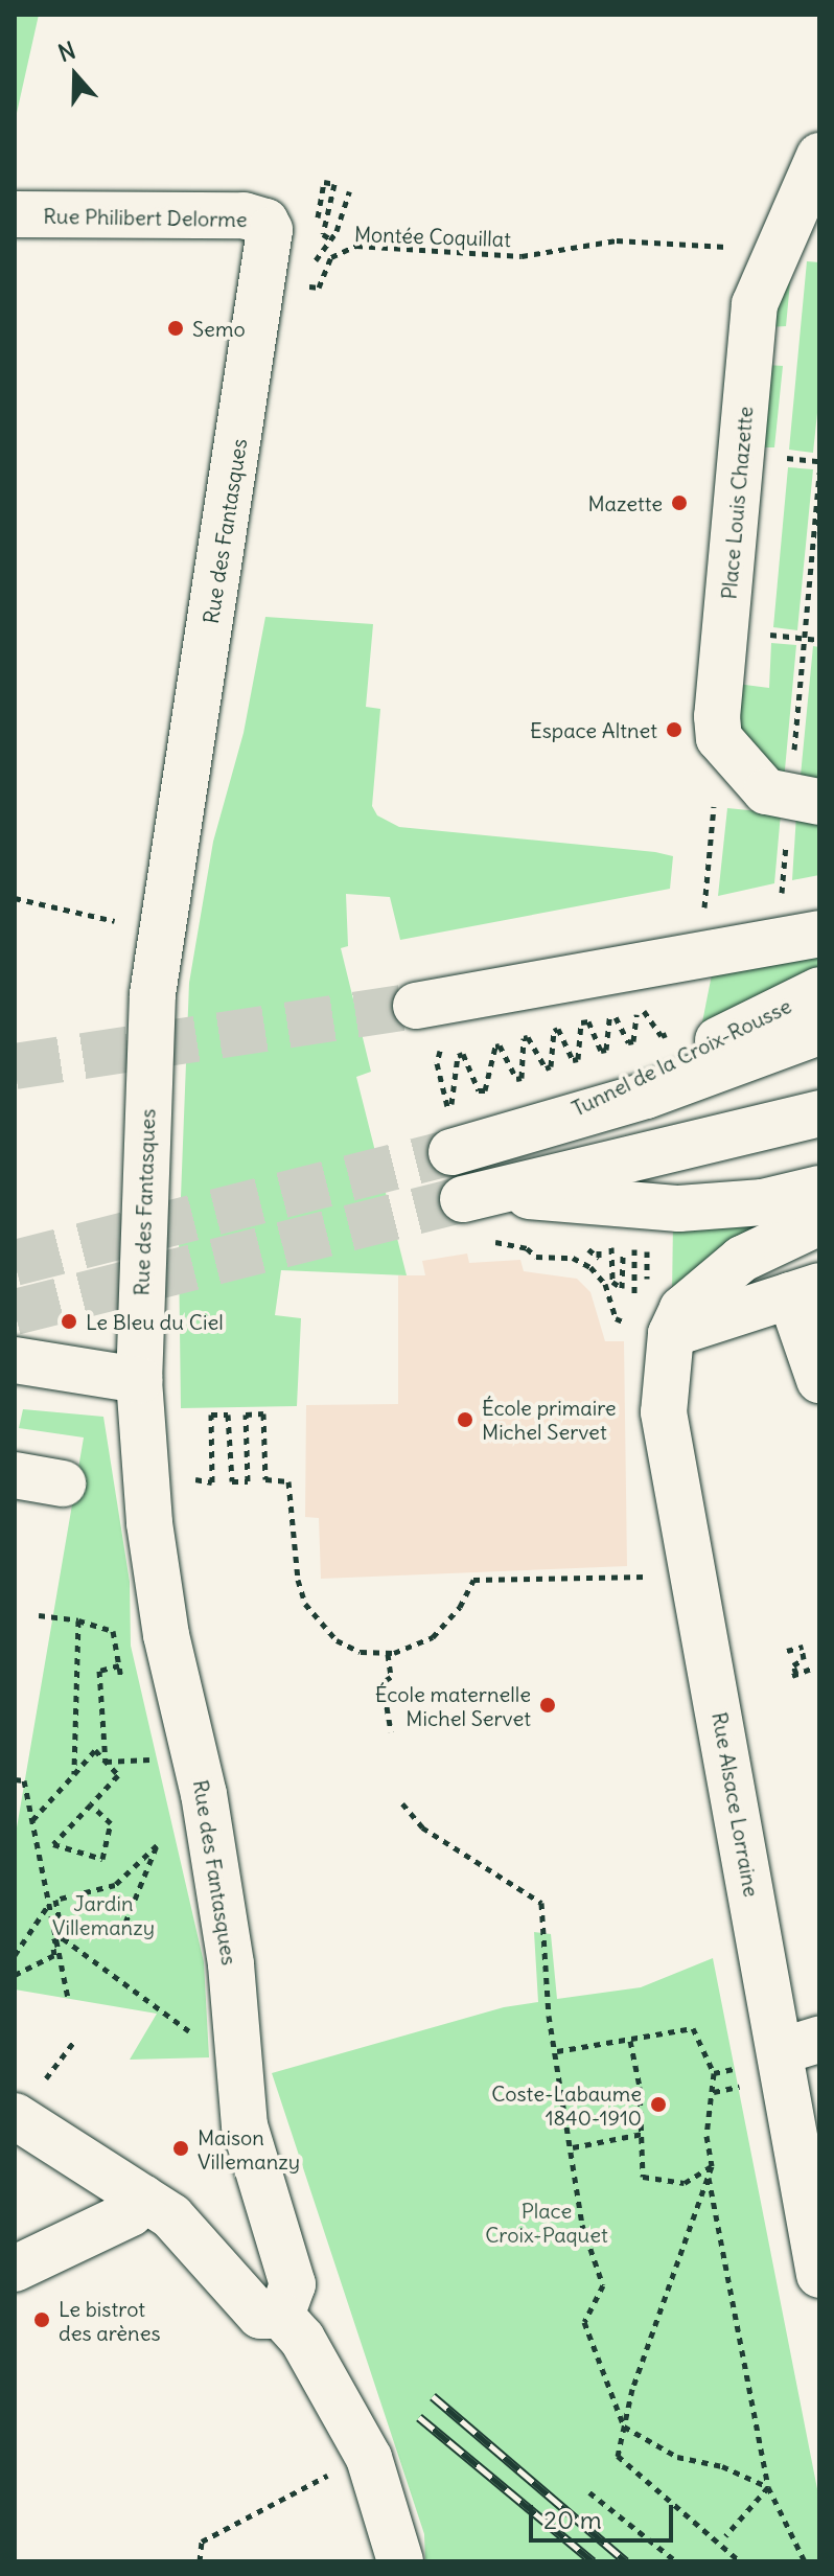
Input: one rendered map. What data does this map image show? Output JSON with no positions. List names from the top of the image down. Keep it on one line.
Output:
{"streets":{"street":["Rue Philibert Delorme","Place Louis Chazette","Rue des Fantasques","Tunnel de la Croix-Rousse","Rue Alsace Lorraine"],"path":["Montée Coquillat"]},"crossings":[["Rue Philibert Delorme","Montée Coquillat"],["Rue Philibert Delorme","Rue des Fantasques"],["Montée Coquillat","Rue des Fantasques"]],"parks":["Jardin Villemanzy","Place Croix-Paquet"],"places":["Semo","Mazette","Espace Altnet","Le Bleu du Ciel","École primaire Michel Servet","École maternelle Michel Servet","Coste-Labaume 1840-1910","Maison Villemanzy","Le bistrot des arènes"],"scale_bar":"20 m","north":"top"}
